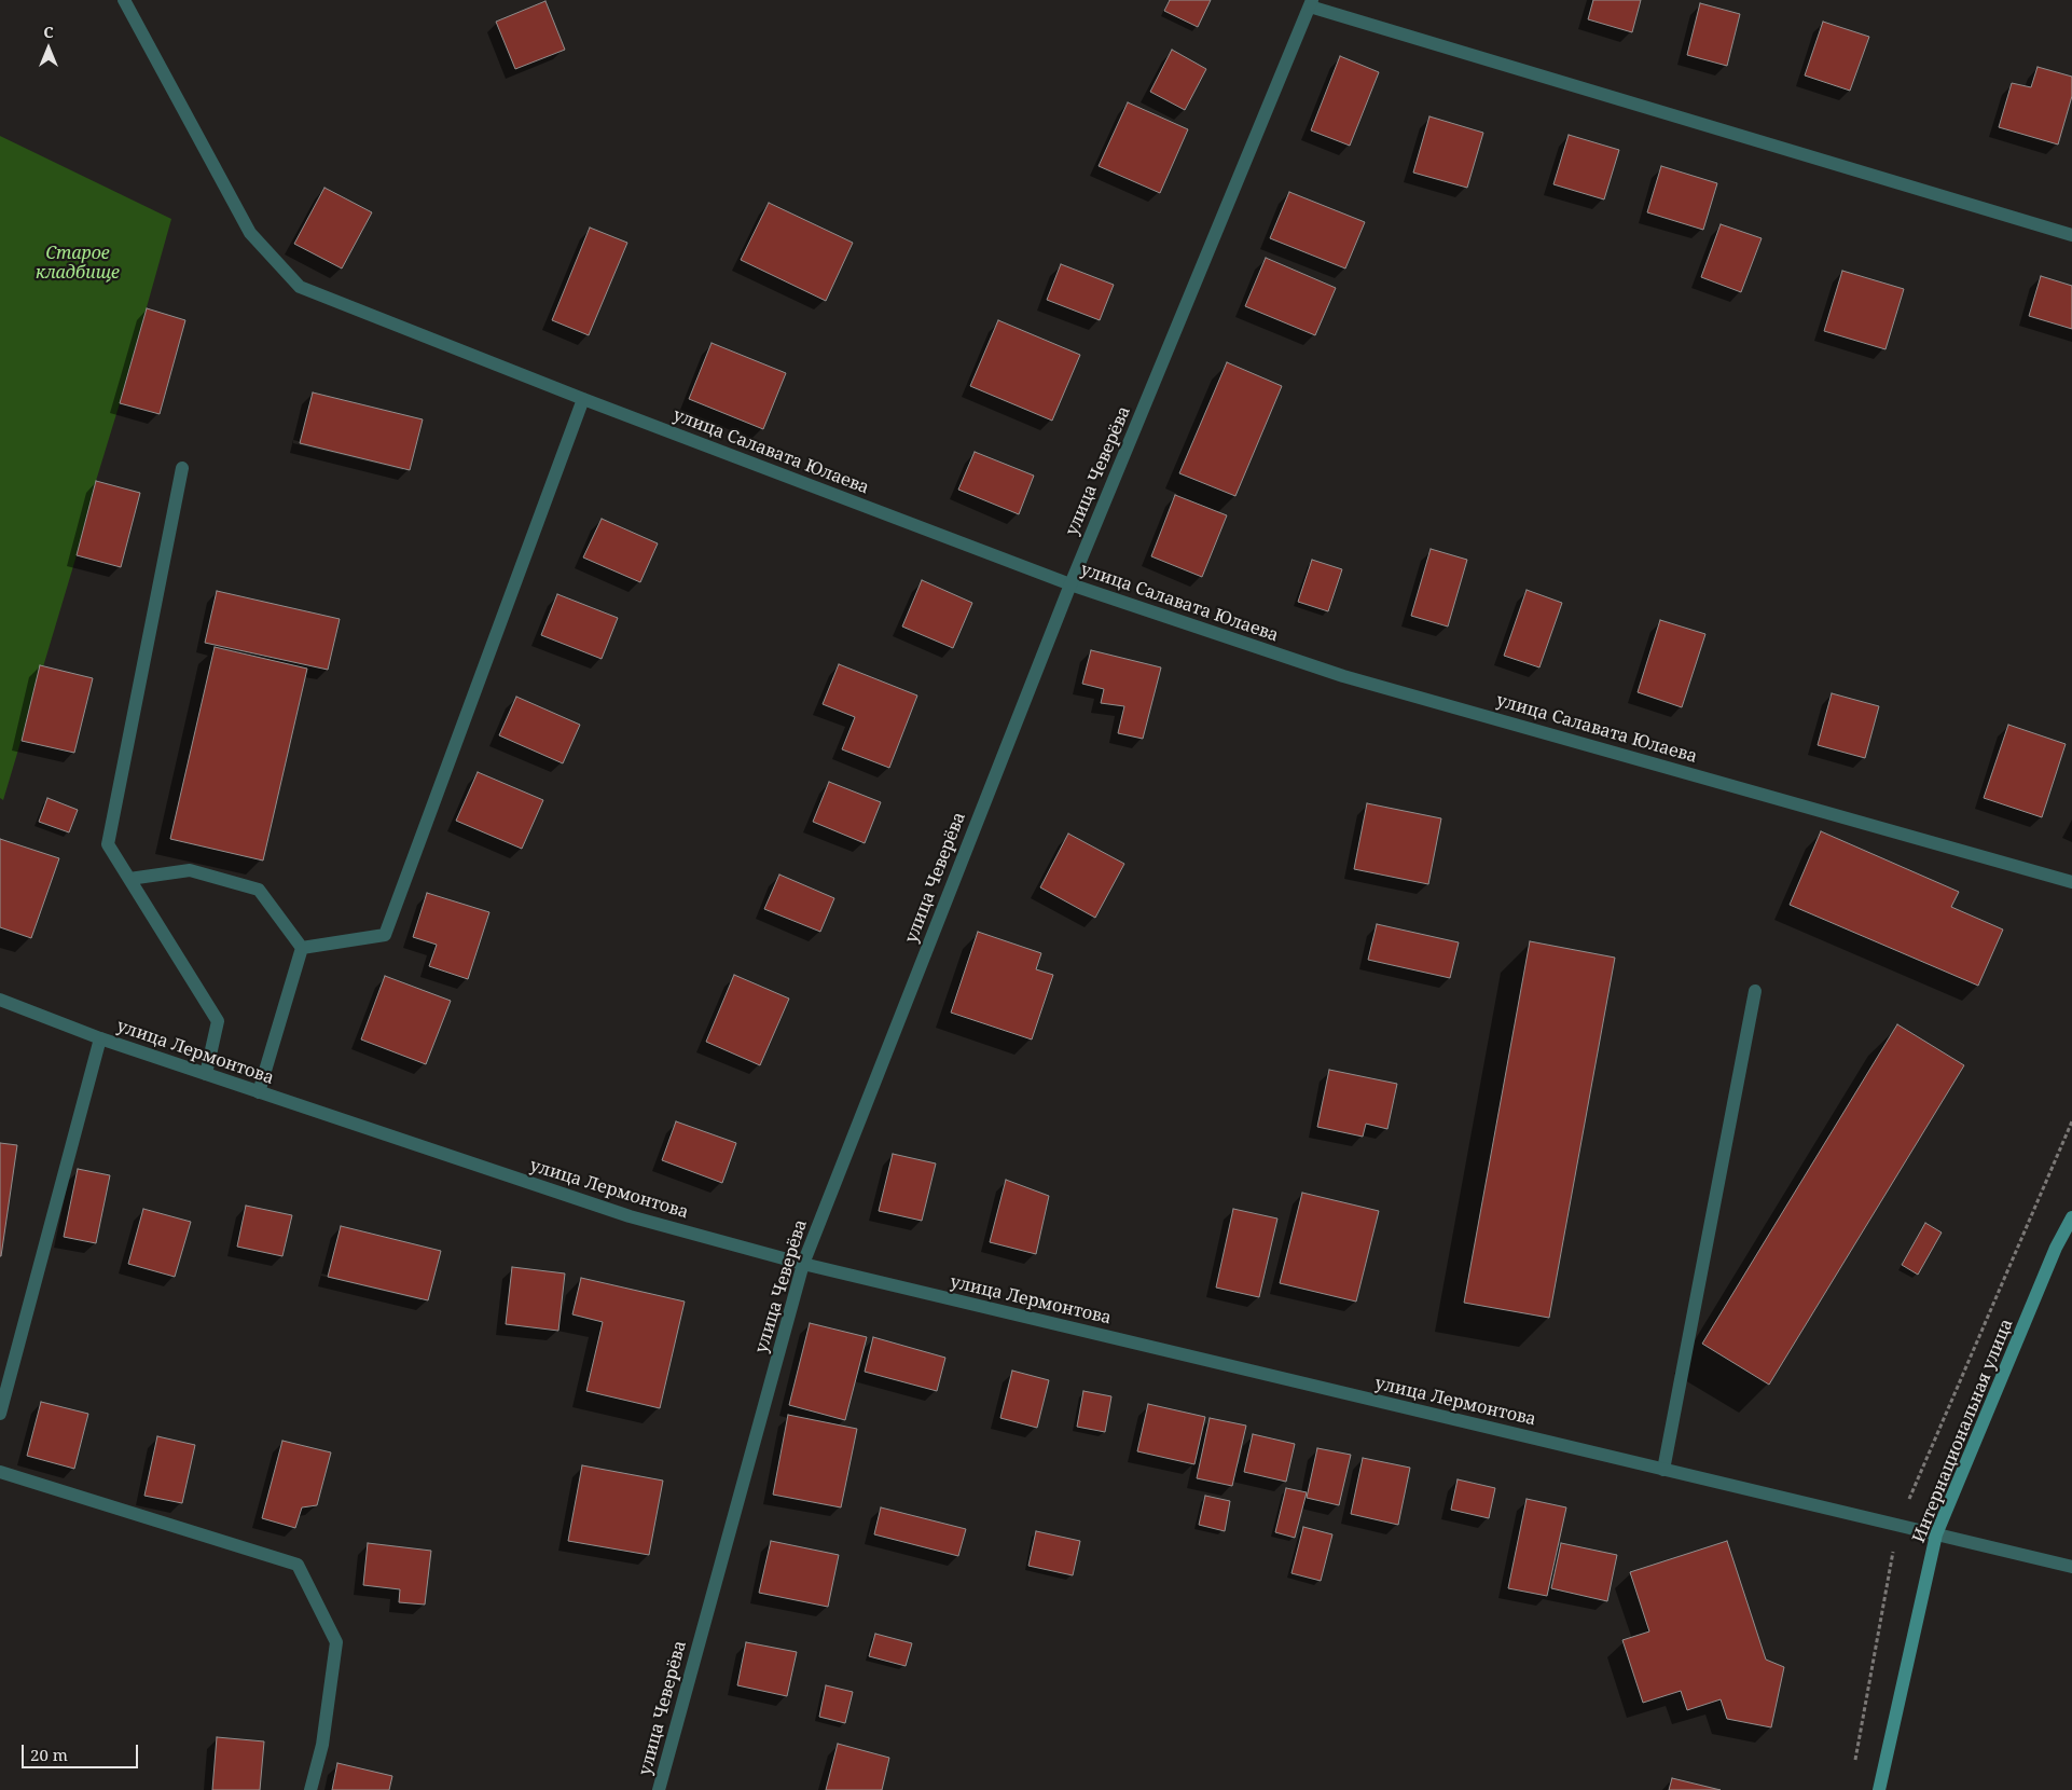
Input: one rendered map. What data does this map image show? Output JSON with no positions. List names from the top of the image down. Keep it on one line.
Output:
{"streets":{"main road":["Интернациональная улица"],"street":["улица Салавата Юлаева","улица Чеверёва","улица Лермонтова"]},"crossings":[["улица Салавата Юлаева","улица Чеверёва"],["улица Чеверёва","улица Лермонтова"],["улица Лермонтова","Интернациональная улица"]],"parks":["Старое кладбище"],"scale_bar":"20 m","north":"top"}
